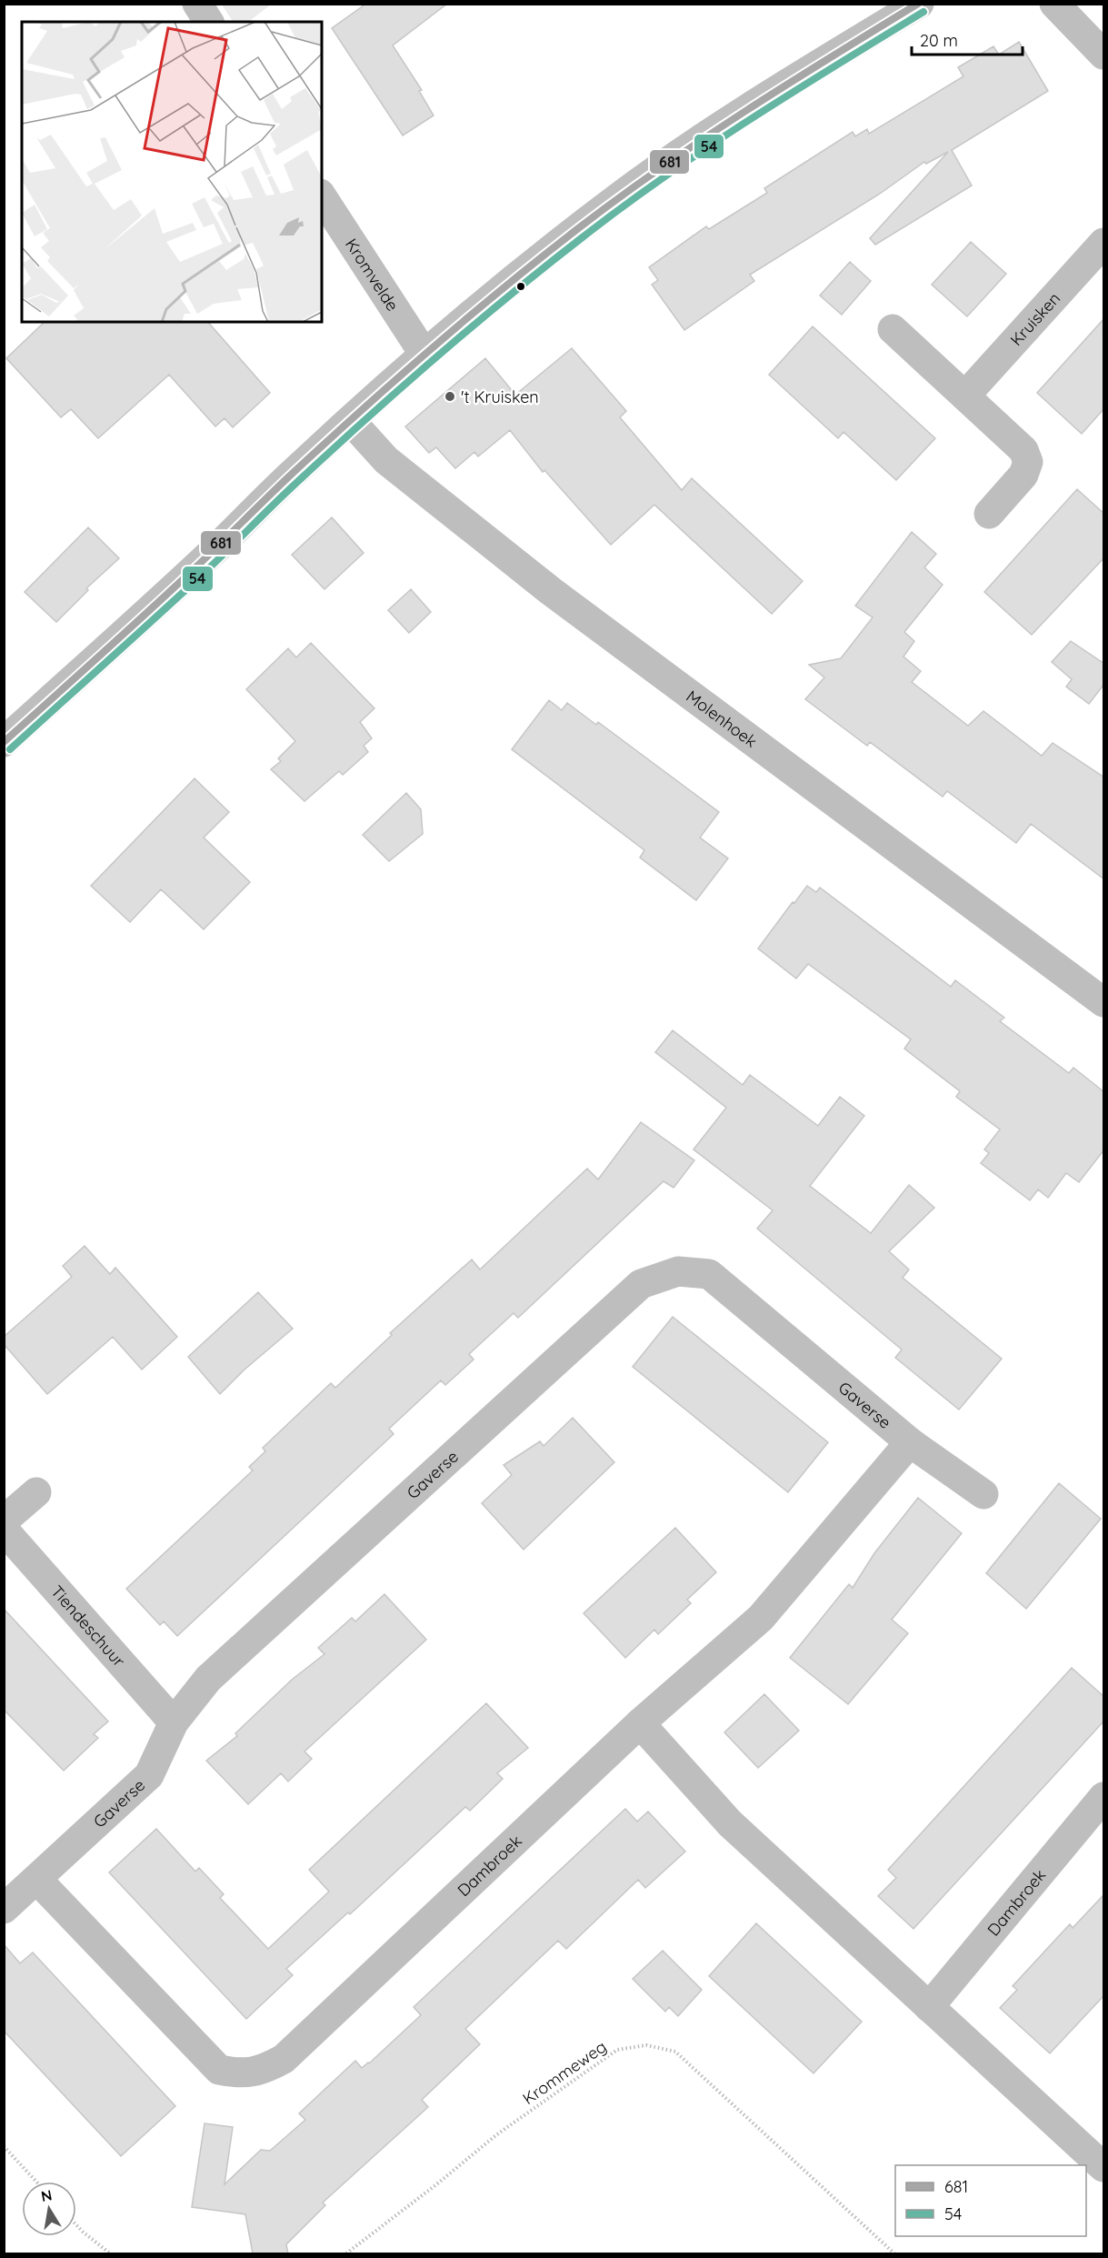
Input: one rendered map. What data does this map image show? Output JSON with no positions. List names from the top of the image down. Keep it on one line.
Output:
{"streets":{"street":["Kromvelde","Kruisken","Molenhoek","Gaverse","Tiendeschuur","Dambroek"],"path":["Krommeweg"]},"crossings":[["Gaverse","Tiendeschuur"],["Gaverse","Dambroek"]],"places":["'t Kruisken"],"lines":["transit line 681","transit line 54"],"legend":["681","54"],"scale_bar":"20 m","north":"top"}
